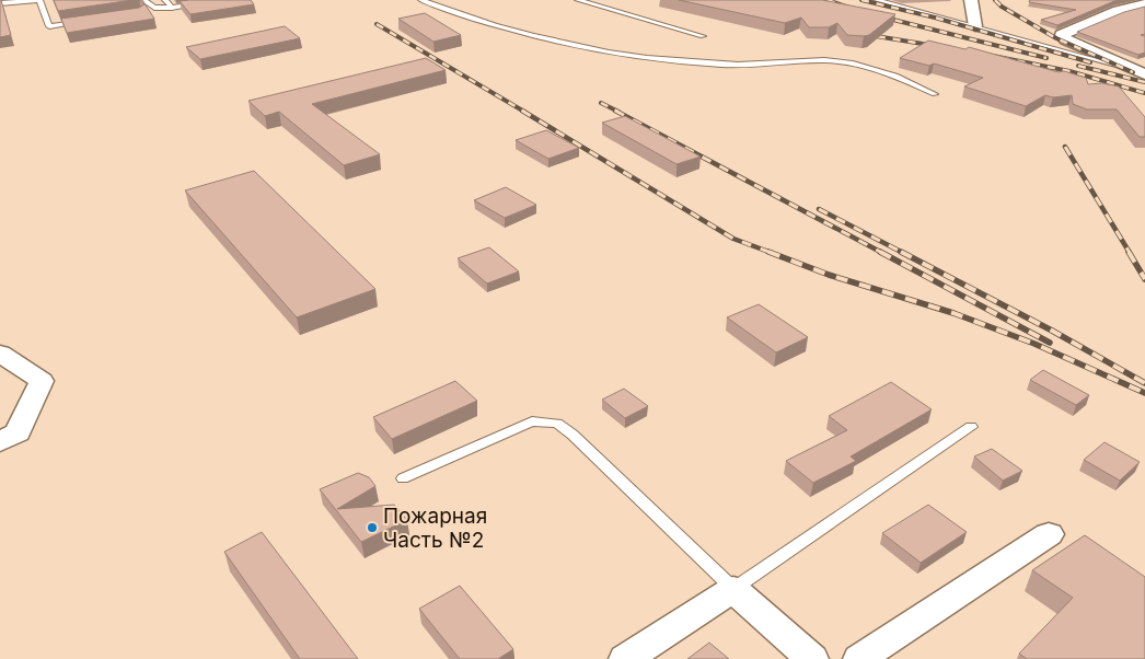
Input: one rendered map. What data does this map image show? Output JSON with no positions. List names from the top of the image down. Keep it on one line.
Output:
{"places":["Пожарная Часть №2"]}
